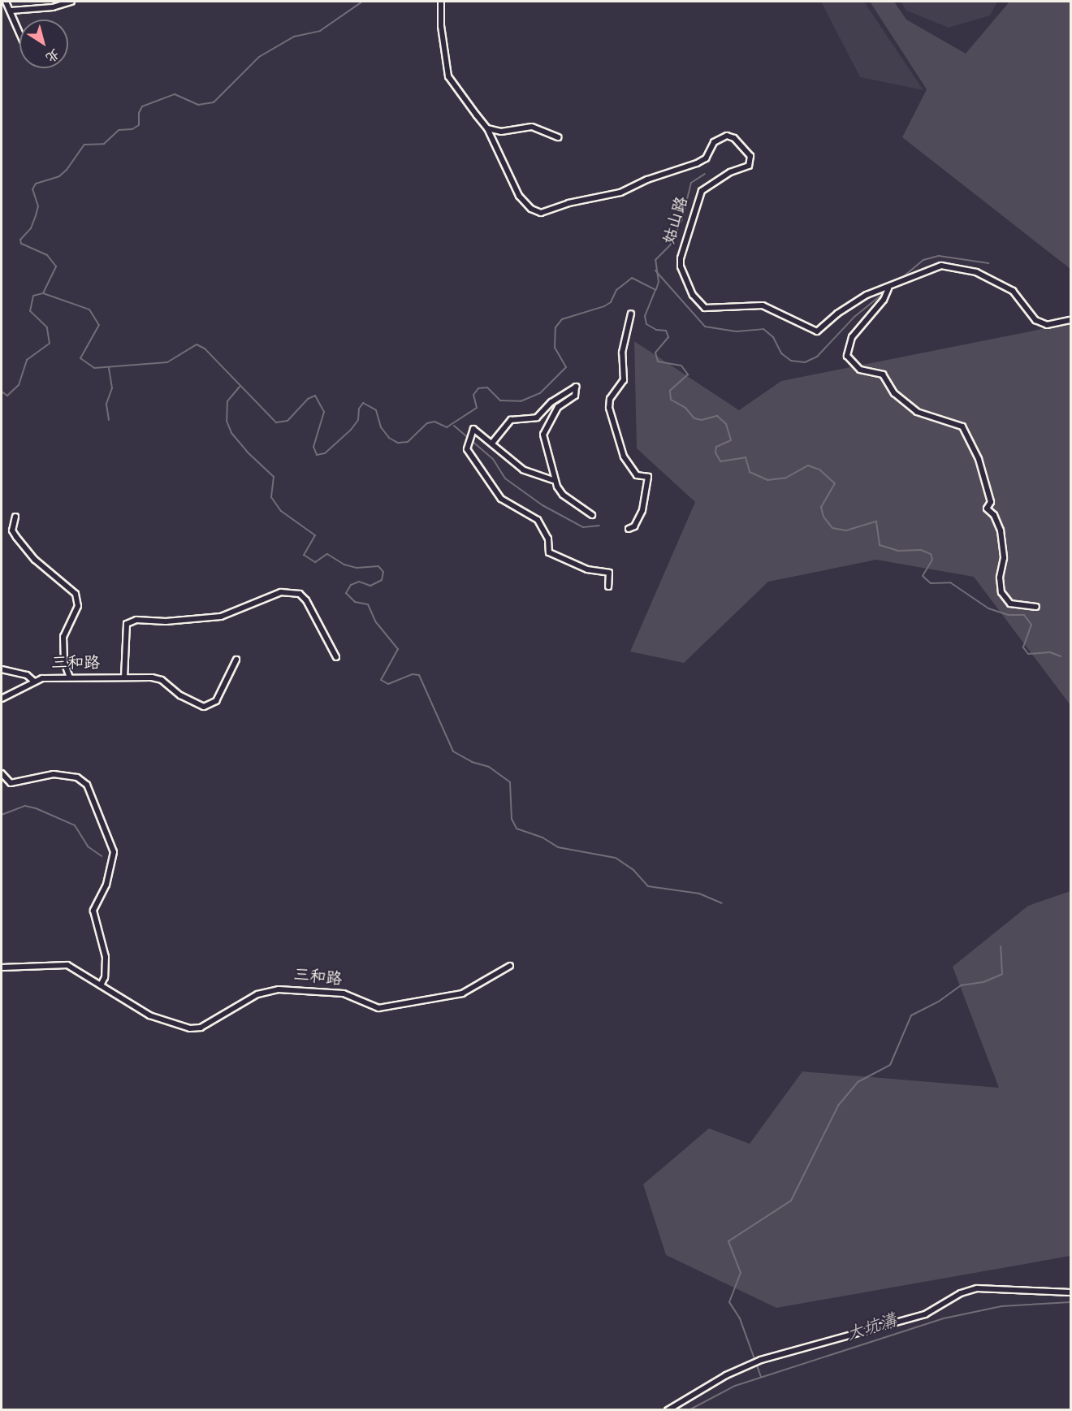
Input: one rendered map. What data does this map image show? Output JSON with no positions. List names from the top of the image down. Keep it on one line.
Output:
{"streets":{"street":["姑山路","三和路"]},"water":["大坑溝"],"north":"bottom right"}
